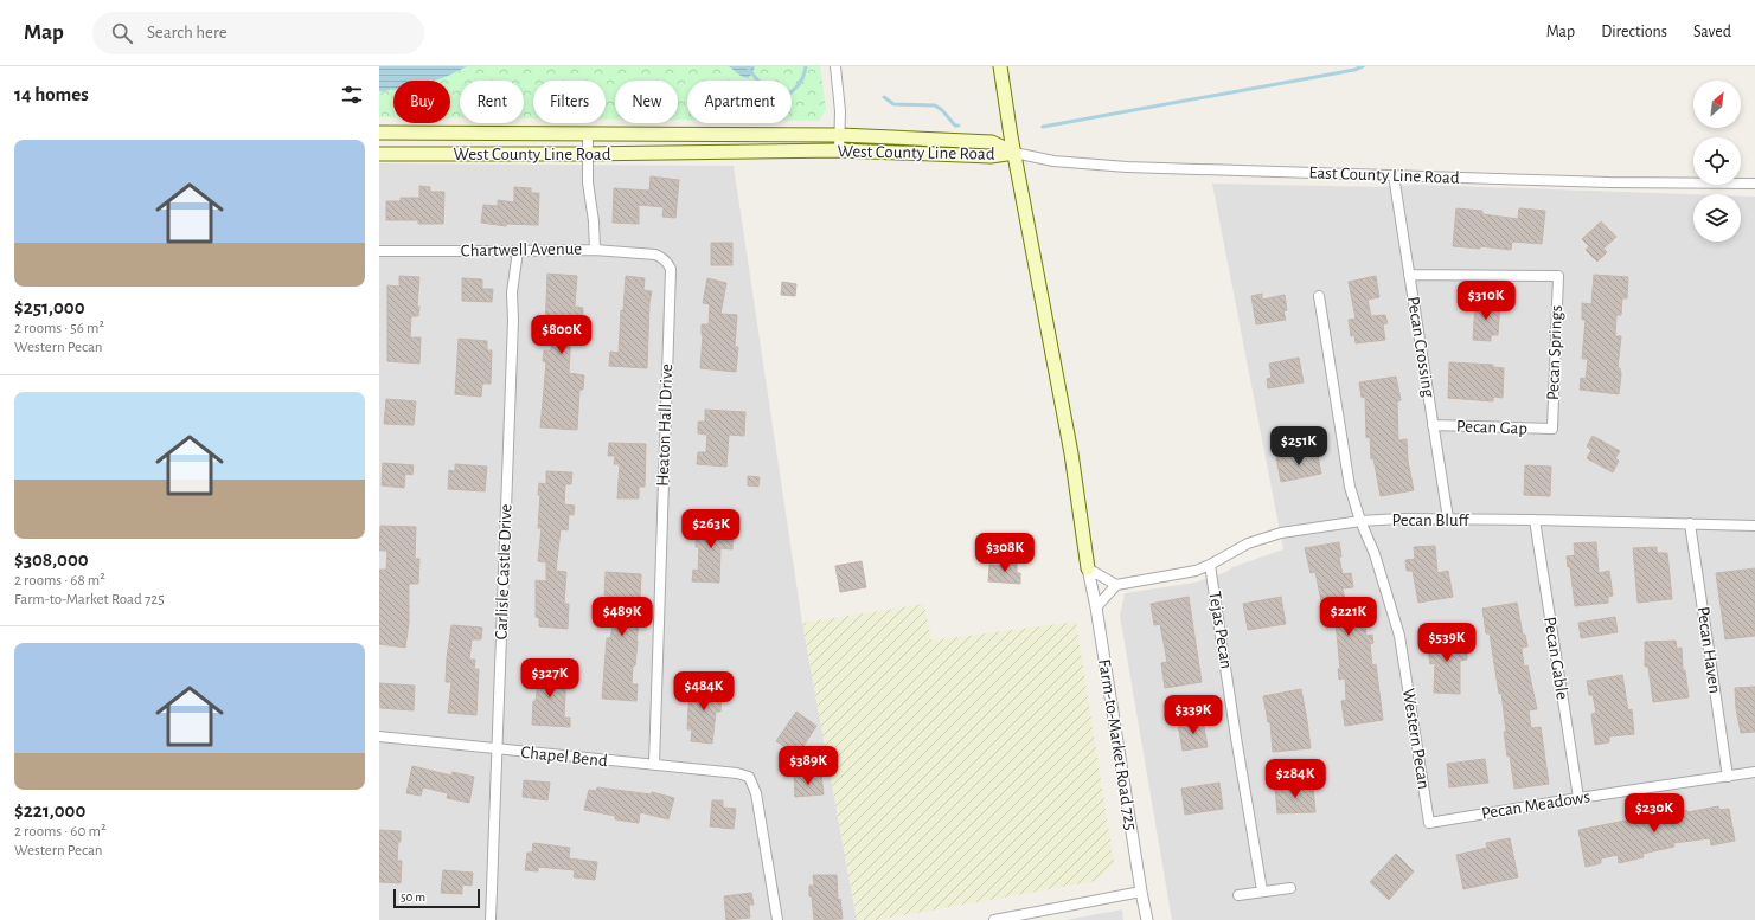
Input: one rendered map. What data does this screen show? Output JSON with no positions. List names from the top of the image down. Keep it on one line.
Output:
{"streets":{"main road":["West County Line Road"],"street":["East County Line Road","Chartwell Avenue","Pecan Crossing","Pecan Springs","Heaton Hall Drive","Pecan Gap","Pecan Bluff","Carlisle Castle Drive","Tejas Pecan","Pecan Haven","Pecan Gable","Western Pecan","Farm-to-Market Road 725","Chapel Bend","Pecan Meadows"]},"crossings":[["West County Line Road","East County Line Road"],["East County Line Road","Pecan Crossing"],["Chartwell Avenue","Heaton Hall Drive"],["Chartwell Avenue","Carlisle Castle Drive"],["Pecan Crossing","Pecan Springs"],["Pecan Crossing","Pecan Gap"],["Pecan Crossing","Pecan Bluff"],["Pecan Springs","Pecan Gap"],["Heaton Hall Drive","Chapel Bend"],["Pecan Bluff","Tejas Pecan"],["Pecan Bluff","Pecan Haven"],["Pecan Bluff","Pecan Gable"],["Pecan Bluff","Western Pecan"],["Carlisle Castle Drive","Chapel Bend"],["Pecan Haven","Pecan Meadows"],["Pecan Gable","Pecan Meadows"],["Western Pecan","Pecan Meadows"]],"scale_bar":"50 m","north":"top right","page":{"header":"Map","search":"Search here","nav":["Map","Directions","Saved"],"heading":"14 homes","chip":["Buy","Rent","Filters","New","Apartment"],"list":[{"name":"$251,000","note":"2 rooms · 56 m² · Western Pecan"},{"name":"$308,000","note":"2 rooms · 68 m² · Farm-to-Market Road 725"},{"name":"$221,000","note":"2 rooms · 60 m² · Western Pecan"}],"price":["$310K","$800K","$251K","$263K","$308K","$489K","$221K","$539K","$327K","$484K","$339K","$389K","$284K","$230K"],"scale":"50 m"}}
